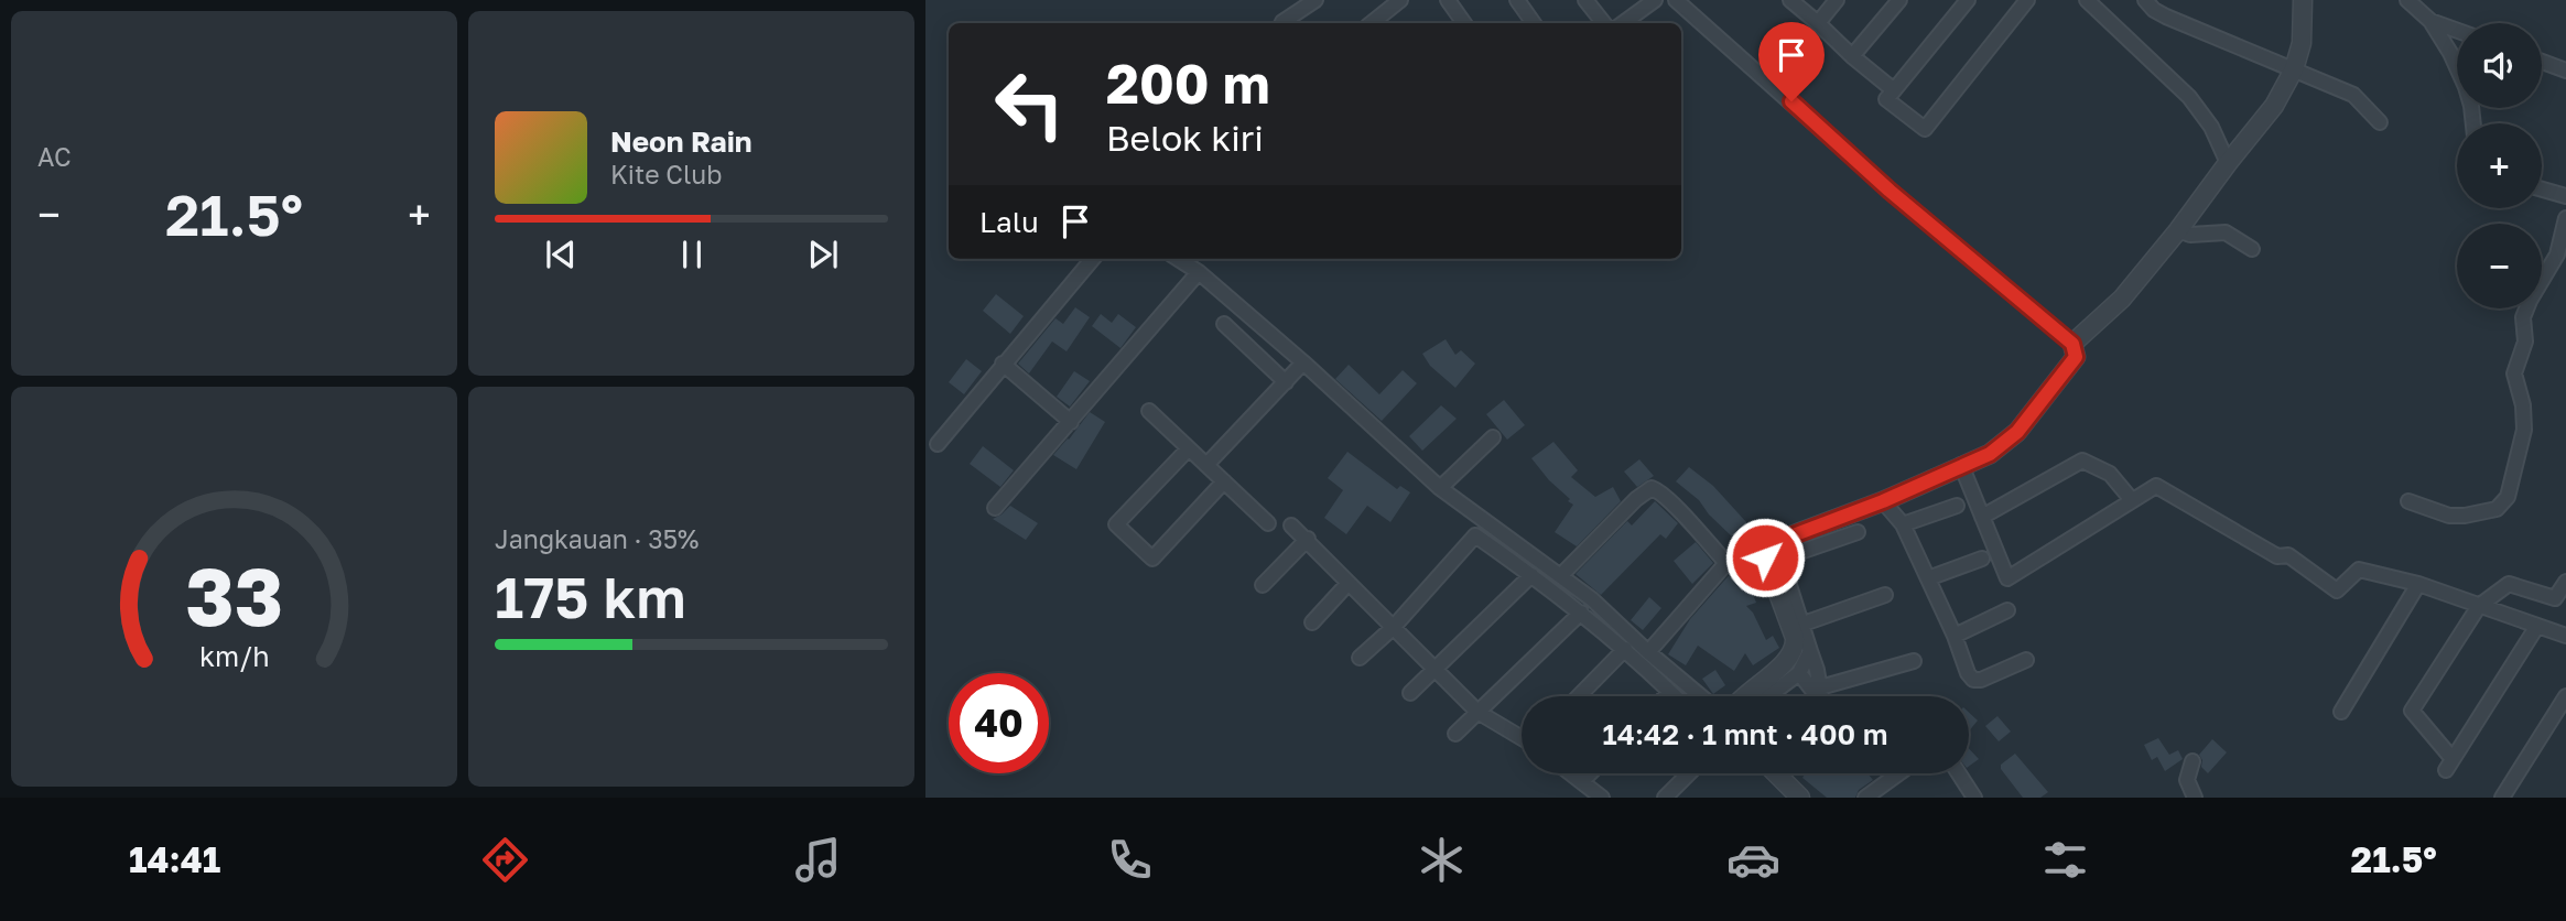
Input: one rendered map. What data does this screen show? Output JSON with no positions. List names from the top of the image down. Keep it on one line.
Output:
{"page":{"tile":["AC",["Jangkauan · 35%","175 km"]],"map_buttons":["+","−"],"turn":["200 m","Belok kiri"],"song":["Neon Rain","Kite Club"],"heat":["−","21.5°","+"],"then":"Lalu","limit":"40","trip":"14:42 · 1 mnt · 400 m","tabs":["14:41","21.5°"],"gauge":["33","km/h"]}}
